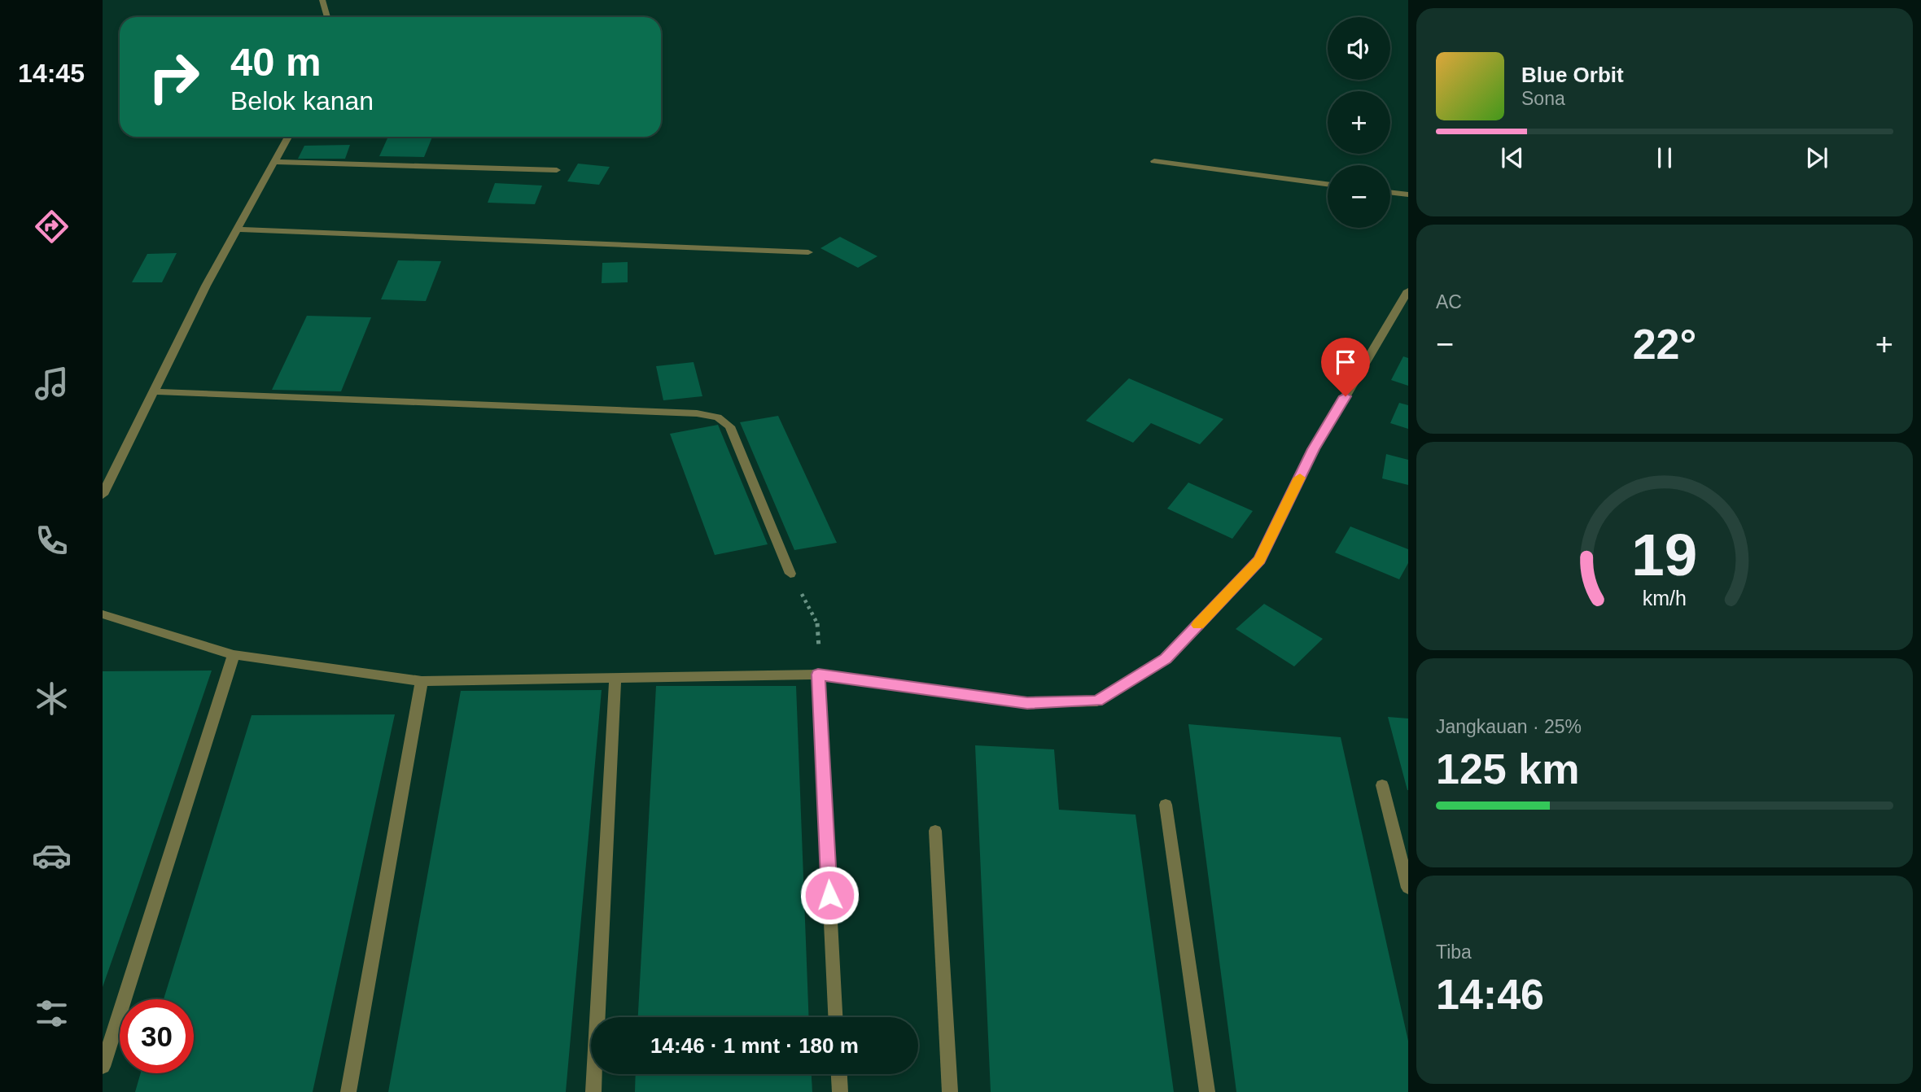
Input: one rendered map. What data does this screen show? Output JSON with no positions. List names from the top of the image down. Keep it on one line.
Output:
{"page":{"tabs":"14:45","map_buttons":["+","−"],"turn":["40 m","Belok kanan"],"song":["Blue Orbit","Sona"],"tile":["AC",["Jangkauan · 25%","125 km"],["Tiba","14:46"]],"heat":["−","22°","+"],"limit":"30","trip":"14:46 · 1 mnt · 180 m","gauge":["19","km/h"]}}
